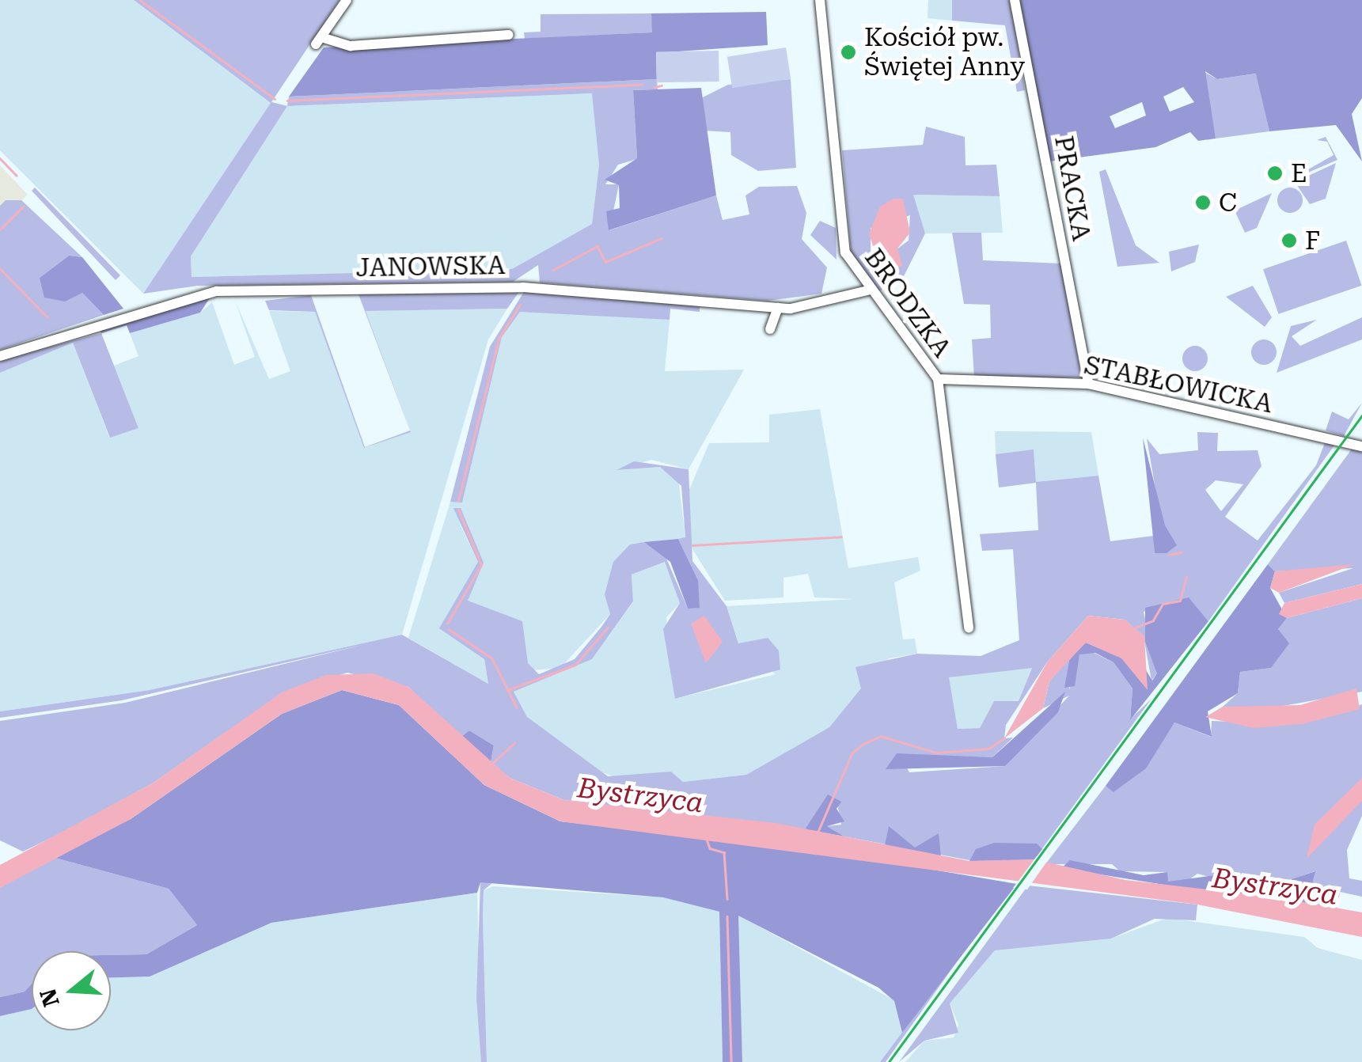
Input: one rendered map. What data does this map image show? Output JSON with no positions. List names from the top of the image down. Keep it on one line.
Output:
{"streets":{"street":["PRACKA","JANOWSKA","BRODZKA","STABŁOWICKA"]},"crossings":[["PRACKA","STABŁOWICKA"],["JANOWSKA","BRODZKA"],["BRODZKA","STABŁOWICKA"]],"water":["Bystrzyca"],"places":["Kościół pw. Świętej Anny","E","C","F"],"north":"left"}
